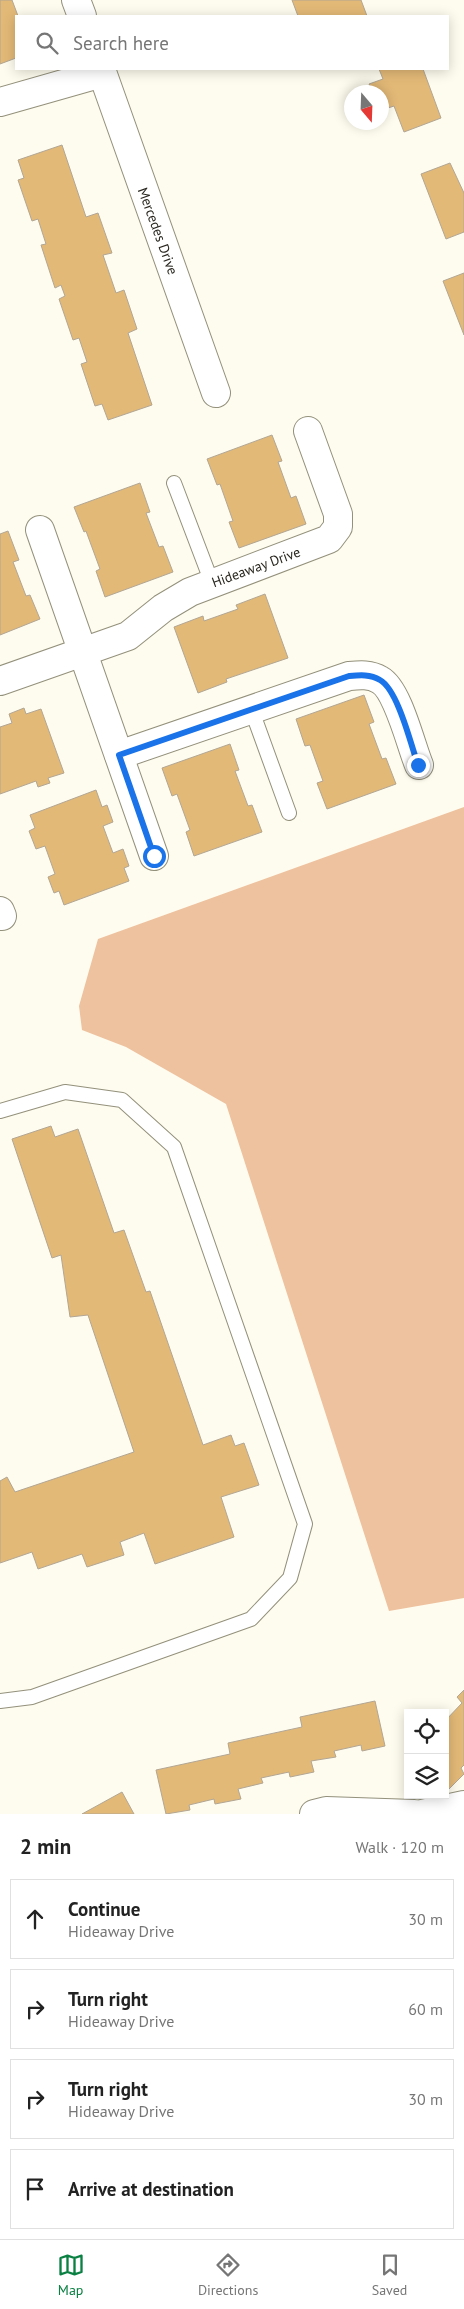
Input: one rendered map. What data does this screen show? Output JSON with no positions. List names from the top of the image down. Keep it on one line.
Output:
{"streets":{"street":["Mercedes Drive","Hideaway Drive"]},"north":"bottom","page":{"search":"Search here","heading":["2 min","Walk · 120 m"],"list":[["Continue","Hideaway Drive","30 m"],["Turn right","Hideaway Drive","60 m"],["Turn right","Hideaway Drive","30 m"],"Arrive at destination"],"nav":["Map","Directions","Saved"]}}
